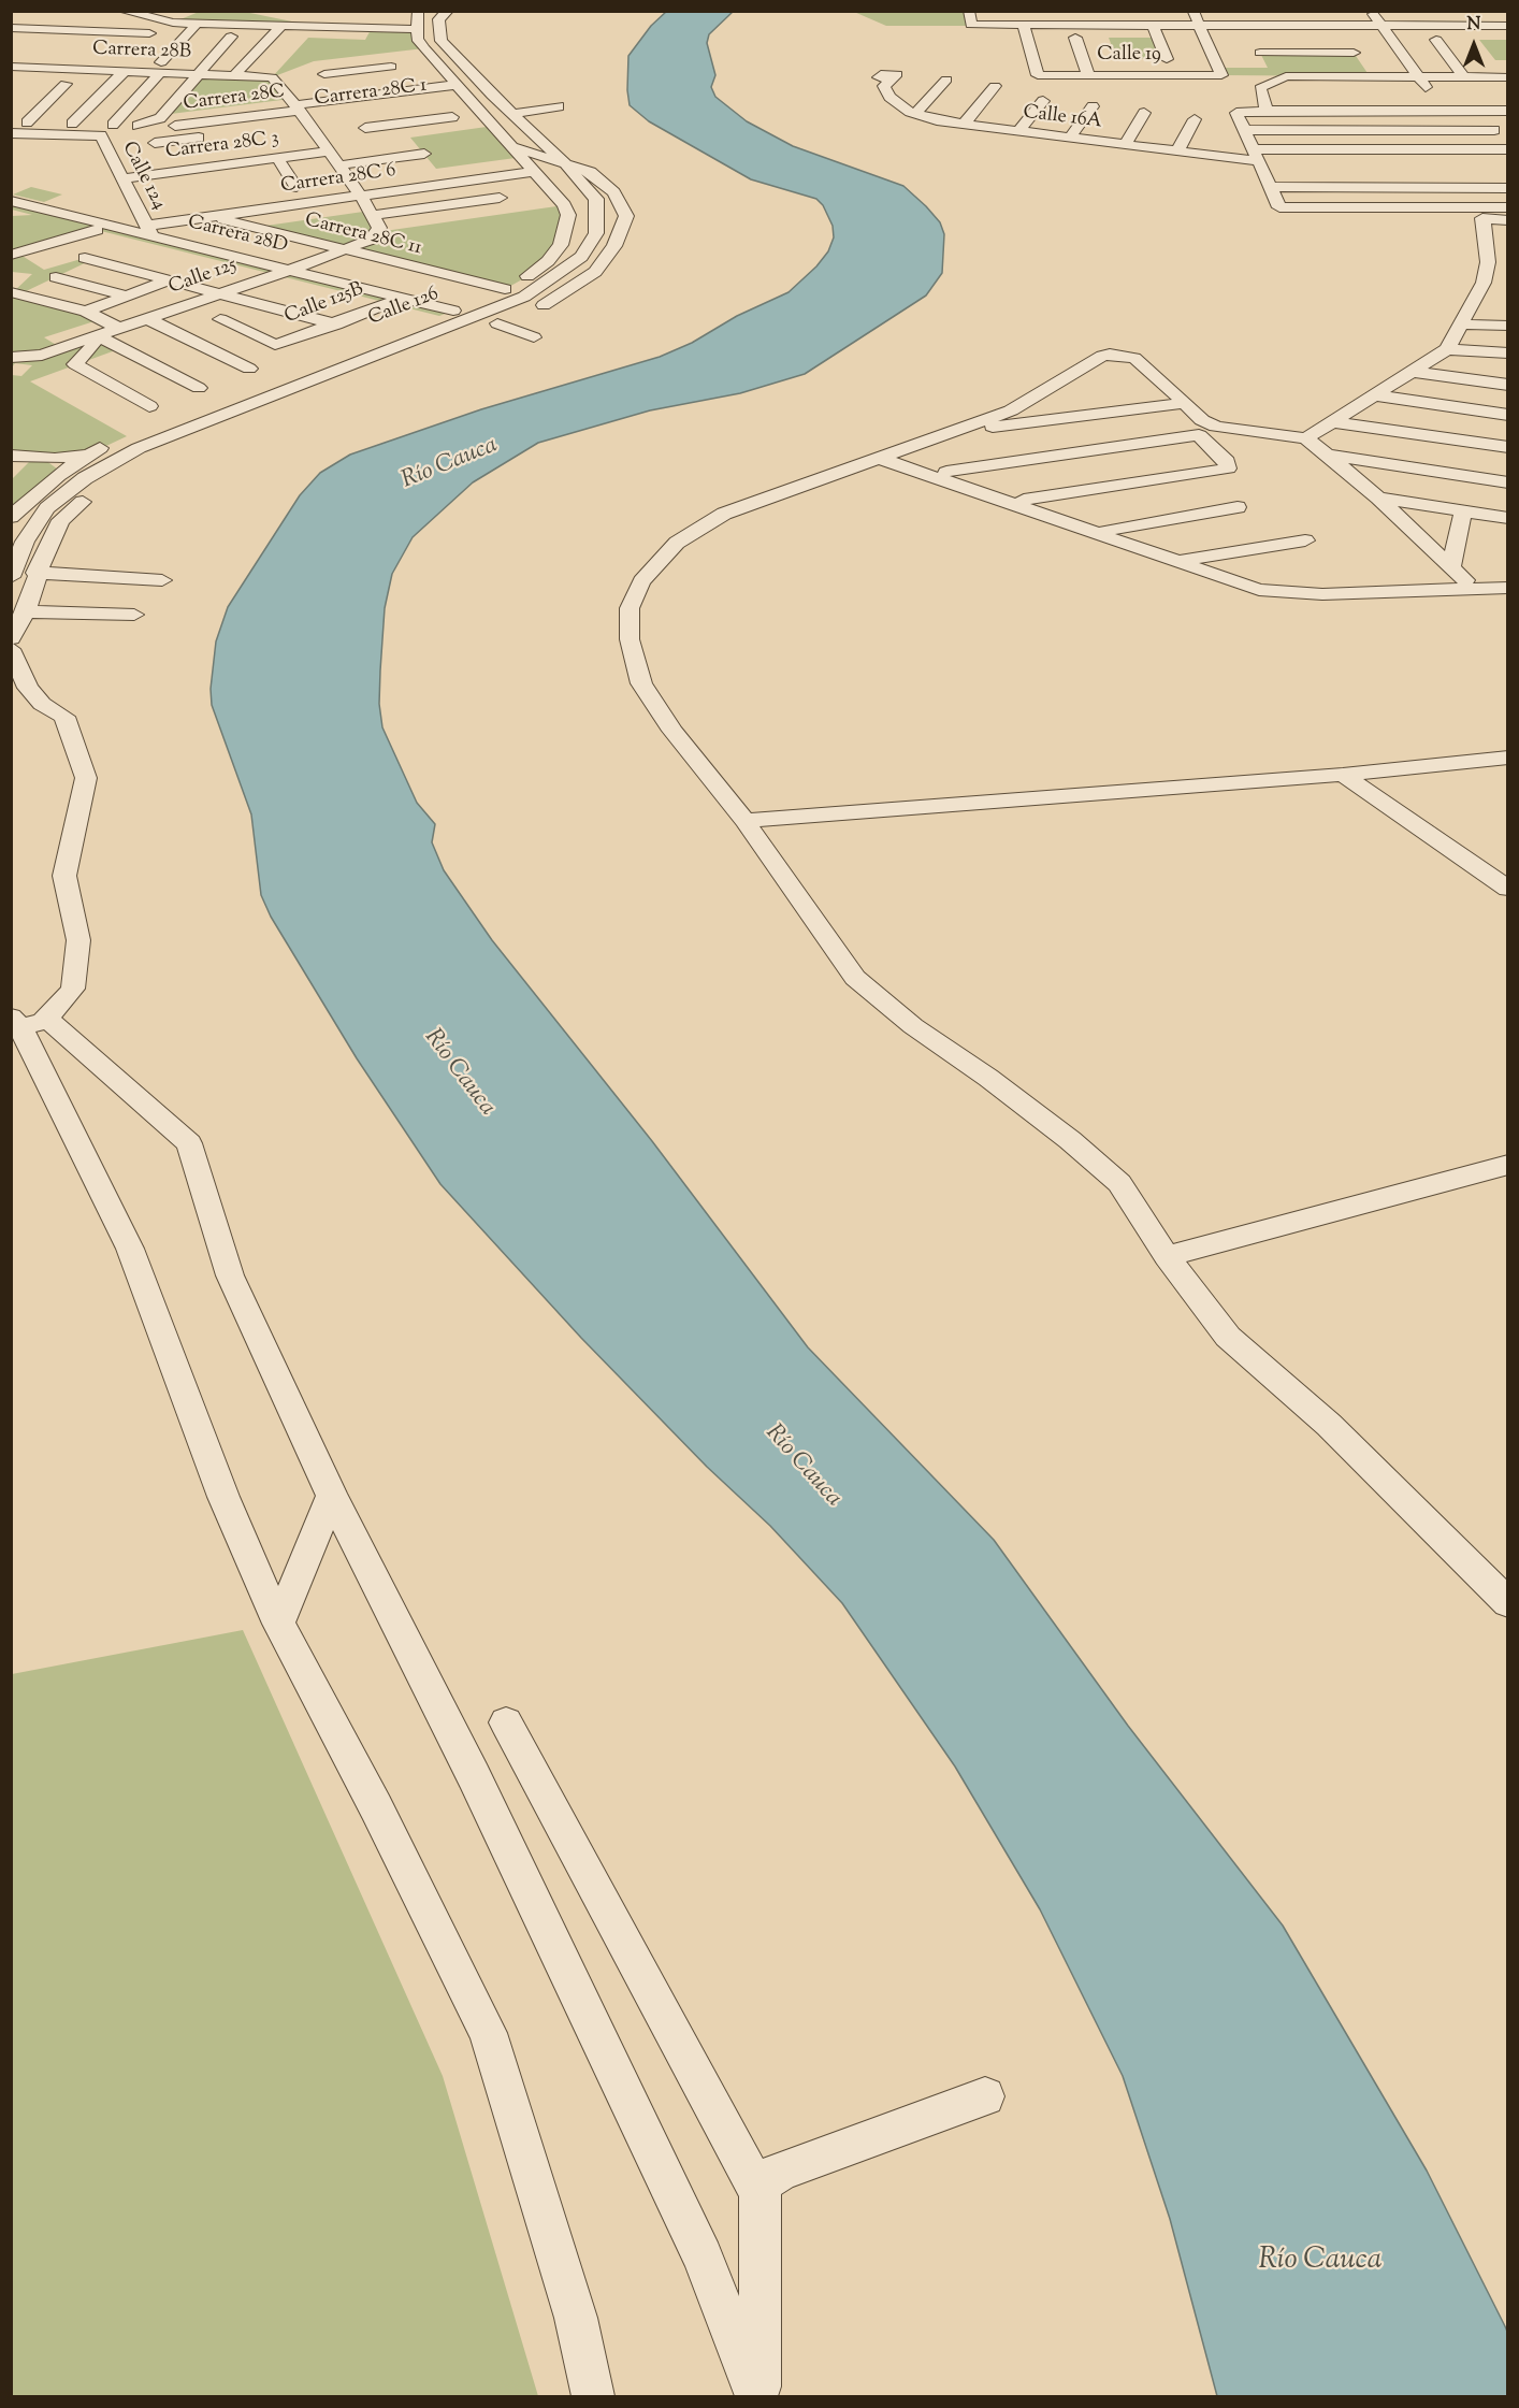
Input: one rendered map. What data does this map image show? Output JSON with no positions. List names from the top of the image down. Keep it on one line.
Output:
{"streets":{"street":["Carrera 28B","Calle 19","Carrera 28C 1","Carrera 28C","Calle 16A","Carrera 28C 3","Calle 124","Carrera 28C 6","Carrera 28D","Carrera 28C 11","Calle 125","Calle 125B","Calle 126"]},"crossings":[["Carrera 28B","Carrera 28C 1"],["Carrera 28B","Carrera 28C"],["Carrera 28C 1","Carrera 28C"],["Carrera 28C 3","Calle 124"],["Calle 124","Carrera 28C 6"],["Calle 124","Carrera 28D"],["Carrera 28C 6","Carrera 28D"],["Carrera 28C 6","Carrera 28C 11"],["Carrera 28C 6","Calle 126"],["Carrera 28D","Calle 125"],["Carrera 28D","Calle 125B"],["Carrera 28D","Calle 126"],["Carrera 28C 11","Calle 125"],["Carrera 28C 11","Calle 126"]],"water":["Río Cauca"],"north":"top"}
